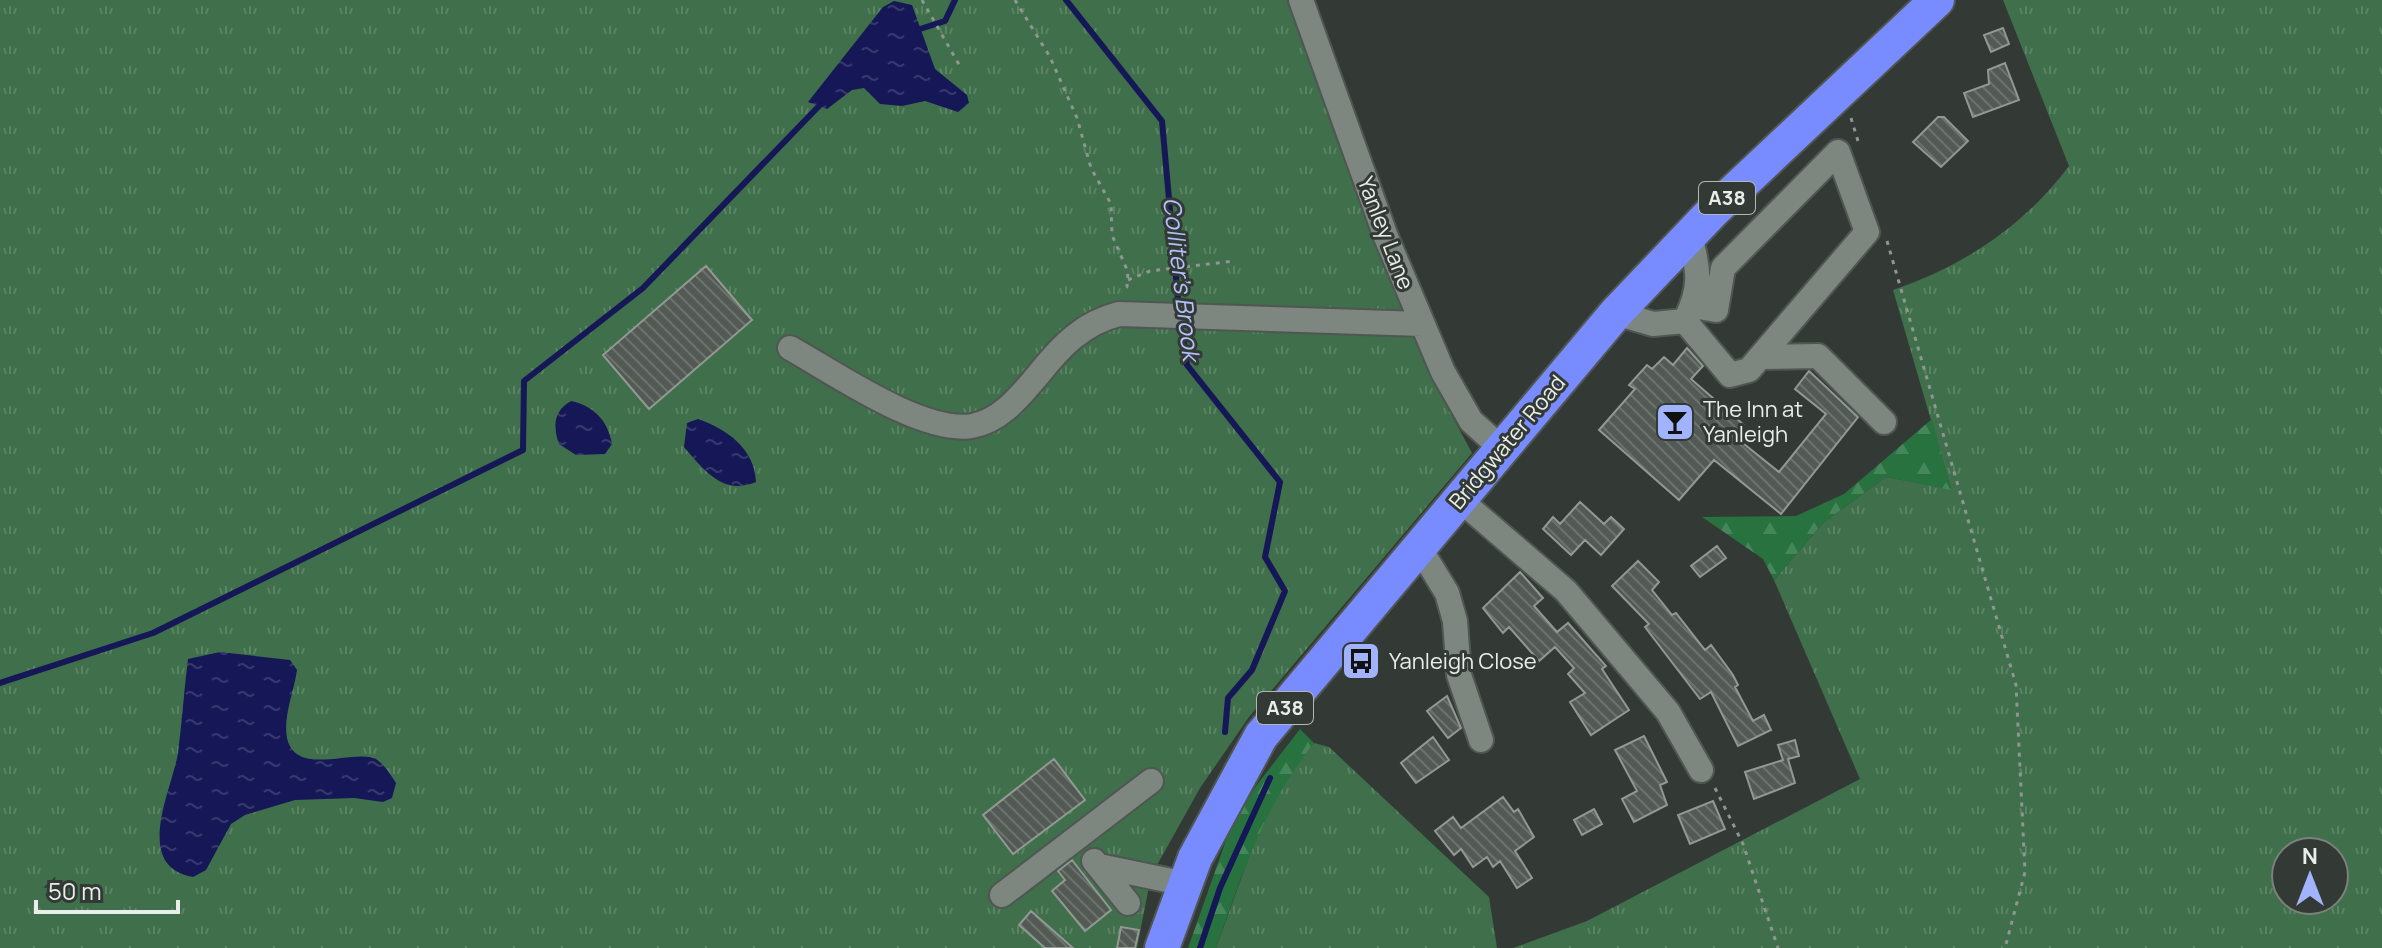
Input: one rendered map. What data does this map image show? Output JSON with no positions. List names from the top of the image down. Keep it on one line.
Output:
{"streets":{"highway":["A38","Bridgwater Road"],"street":["Yanley Lane"]},"crossings":[["Yanley Lane","Bridgwater Road"]],"water":["Colliter's Brook"],"places":{"bar":["The Inn at Yanleigh"],"bus stop":["Yanleigh Close"]},"scale_bar":"50 m","north":"top"}
